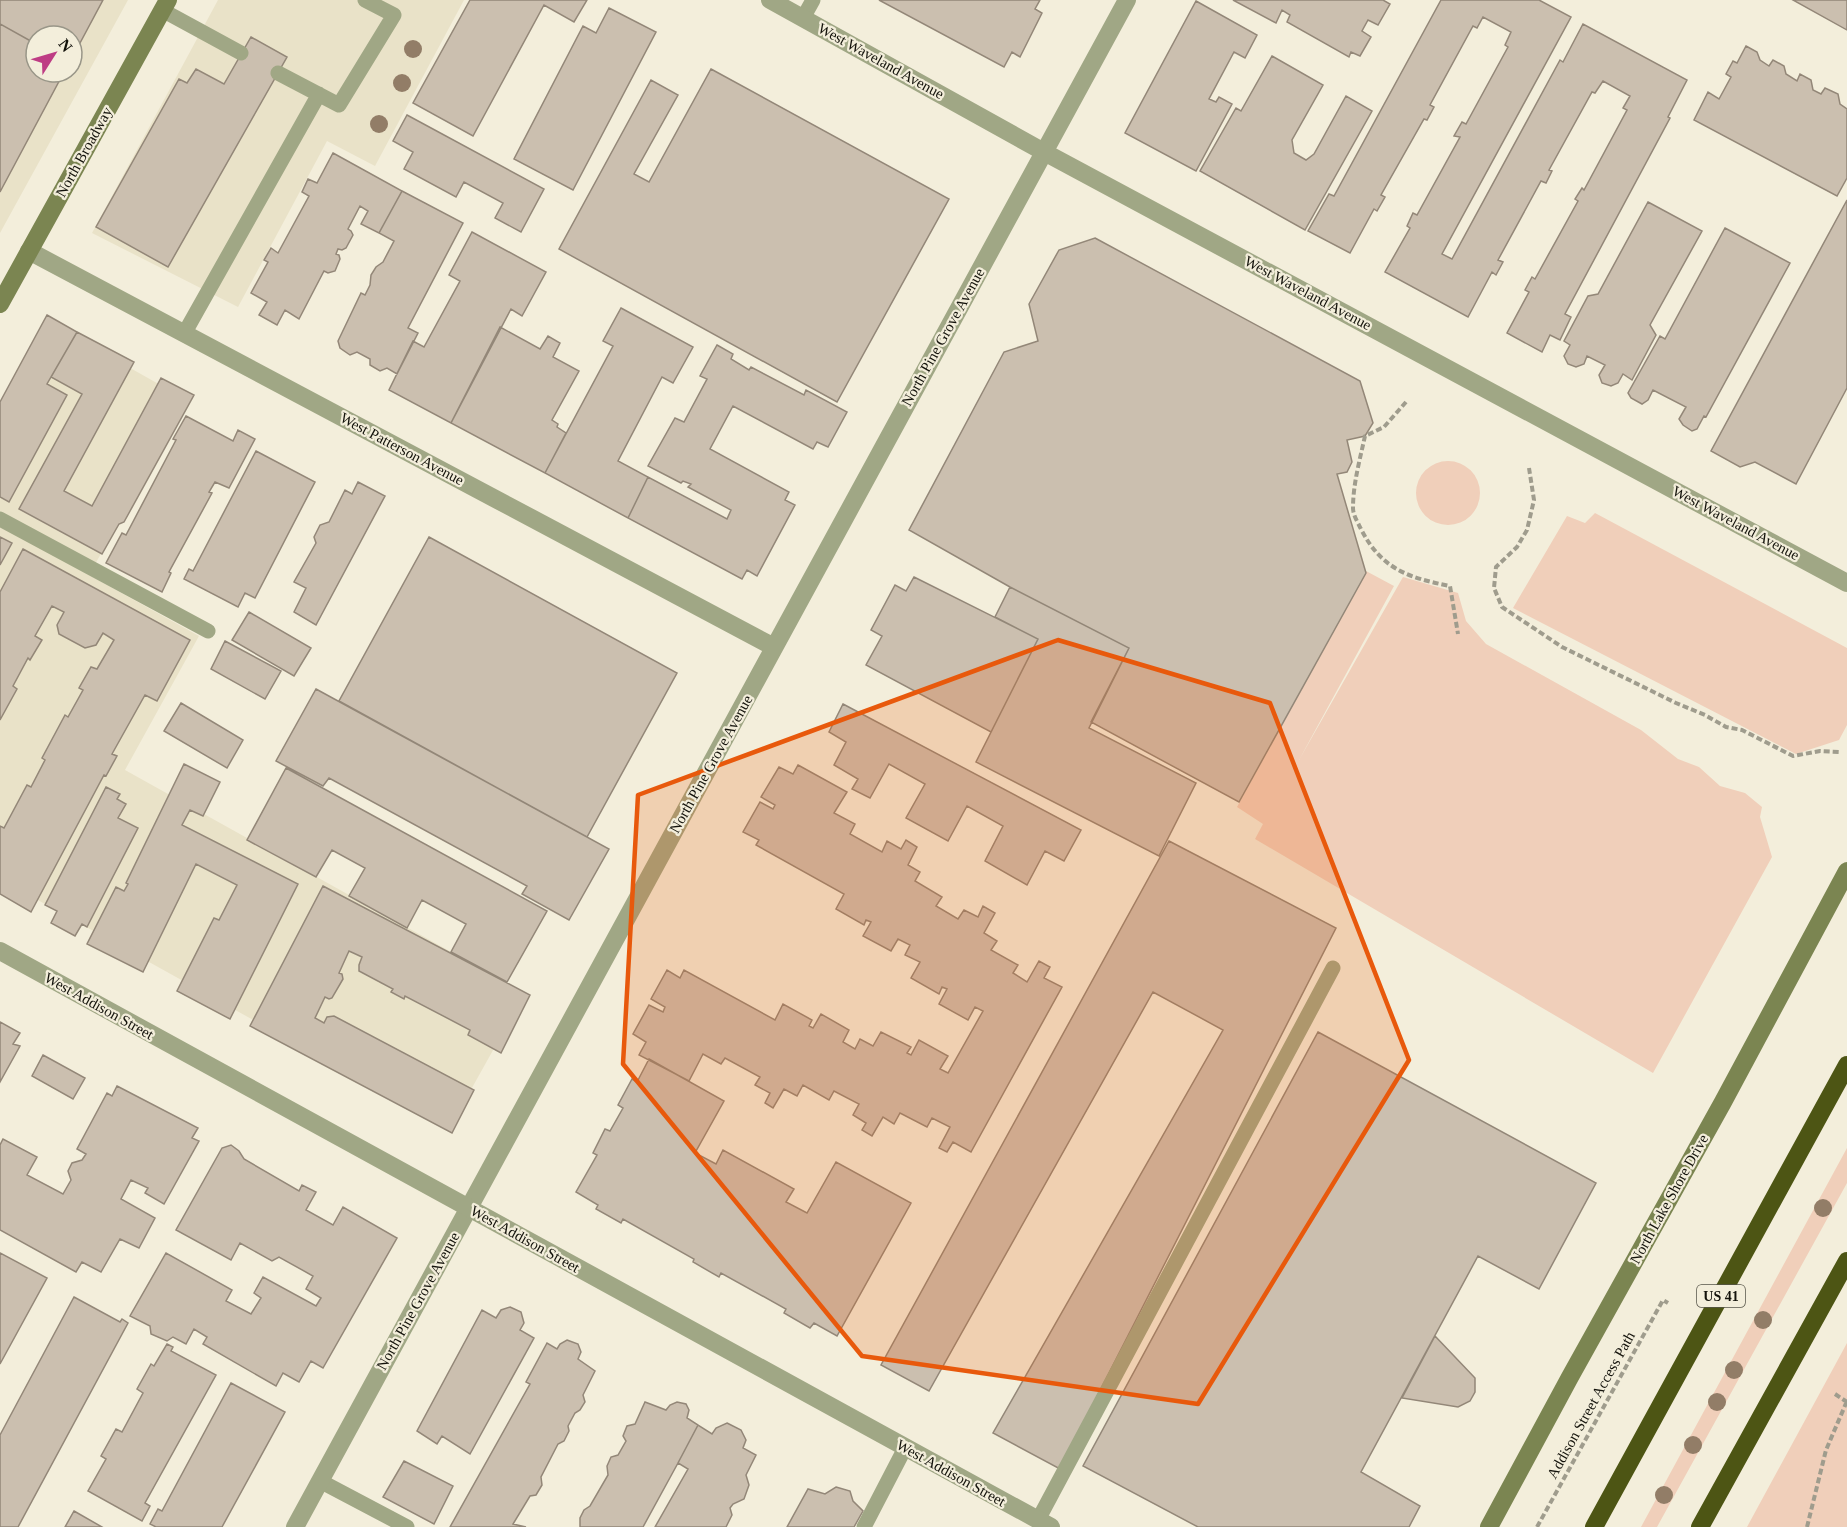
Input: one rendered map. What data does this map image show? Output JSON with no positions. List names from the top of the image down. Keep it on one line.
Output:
{"streets":{"highway":["US 41"],"main road":["North Broadway","North Lake Shore Drive"],"street":["West Waveland Avenue","North Pine Grove Avenue","West Patterson Avenue","West Addison Street"],"path":["Addison Street Access Path"]},"crossings":[["West Waveland Avenue","North Pine Grove Avenue"],["North Broadway","West Patterson Avenue"],["North Pine Grove Avenue","West Patterson Avenue"],["North Pine Grove Avenue","West Addison Street"]],"north":"top right"}
